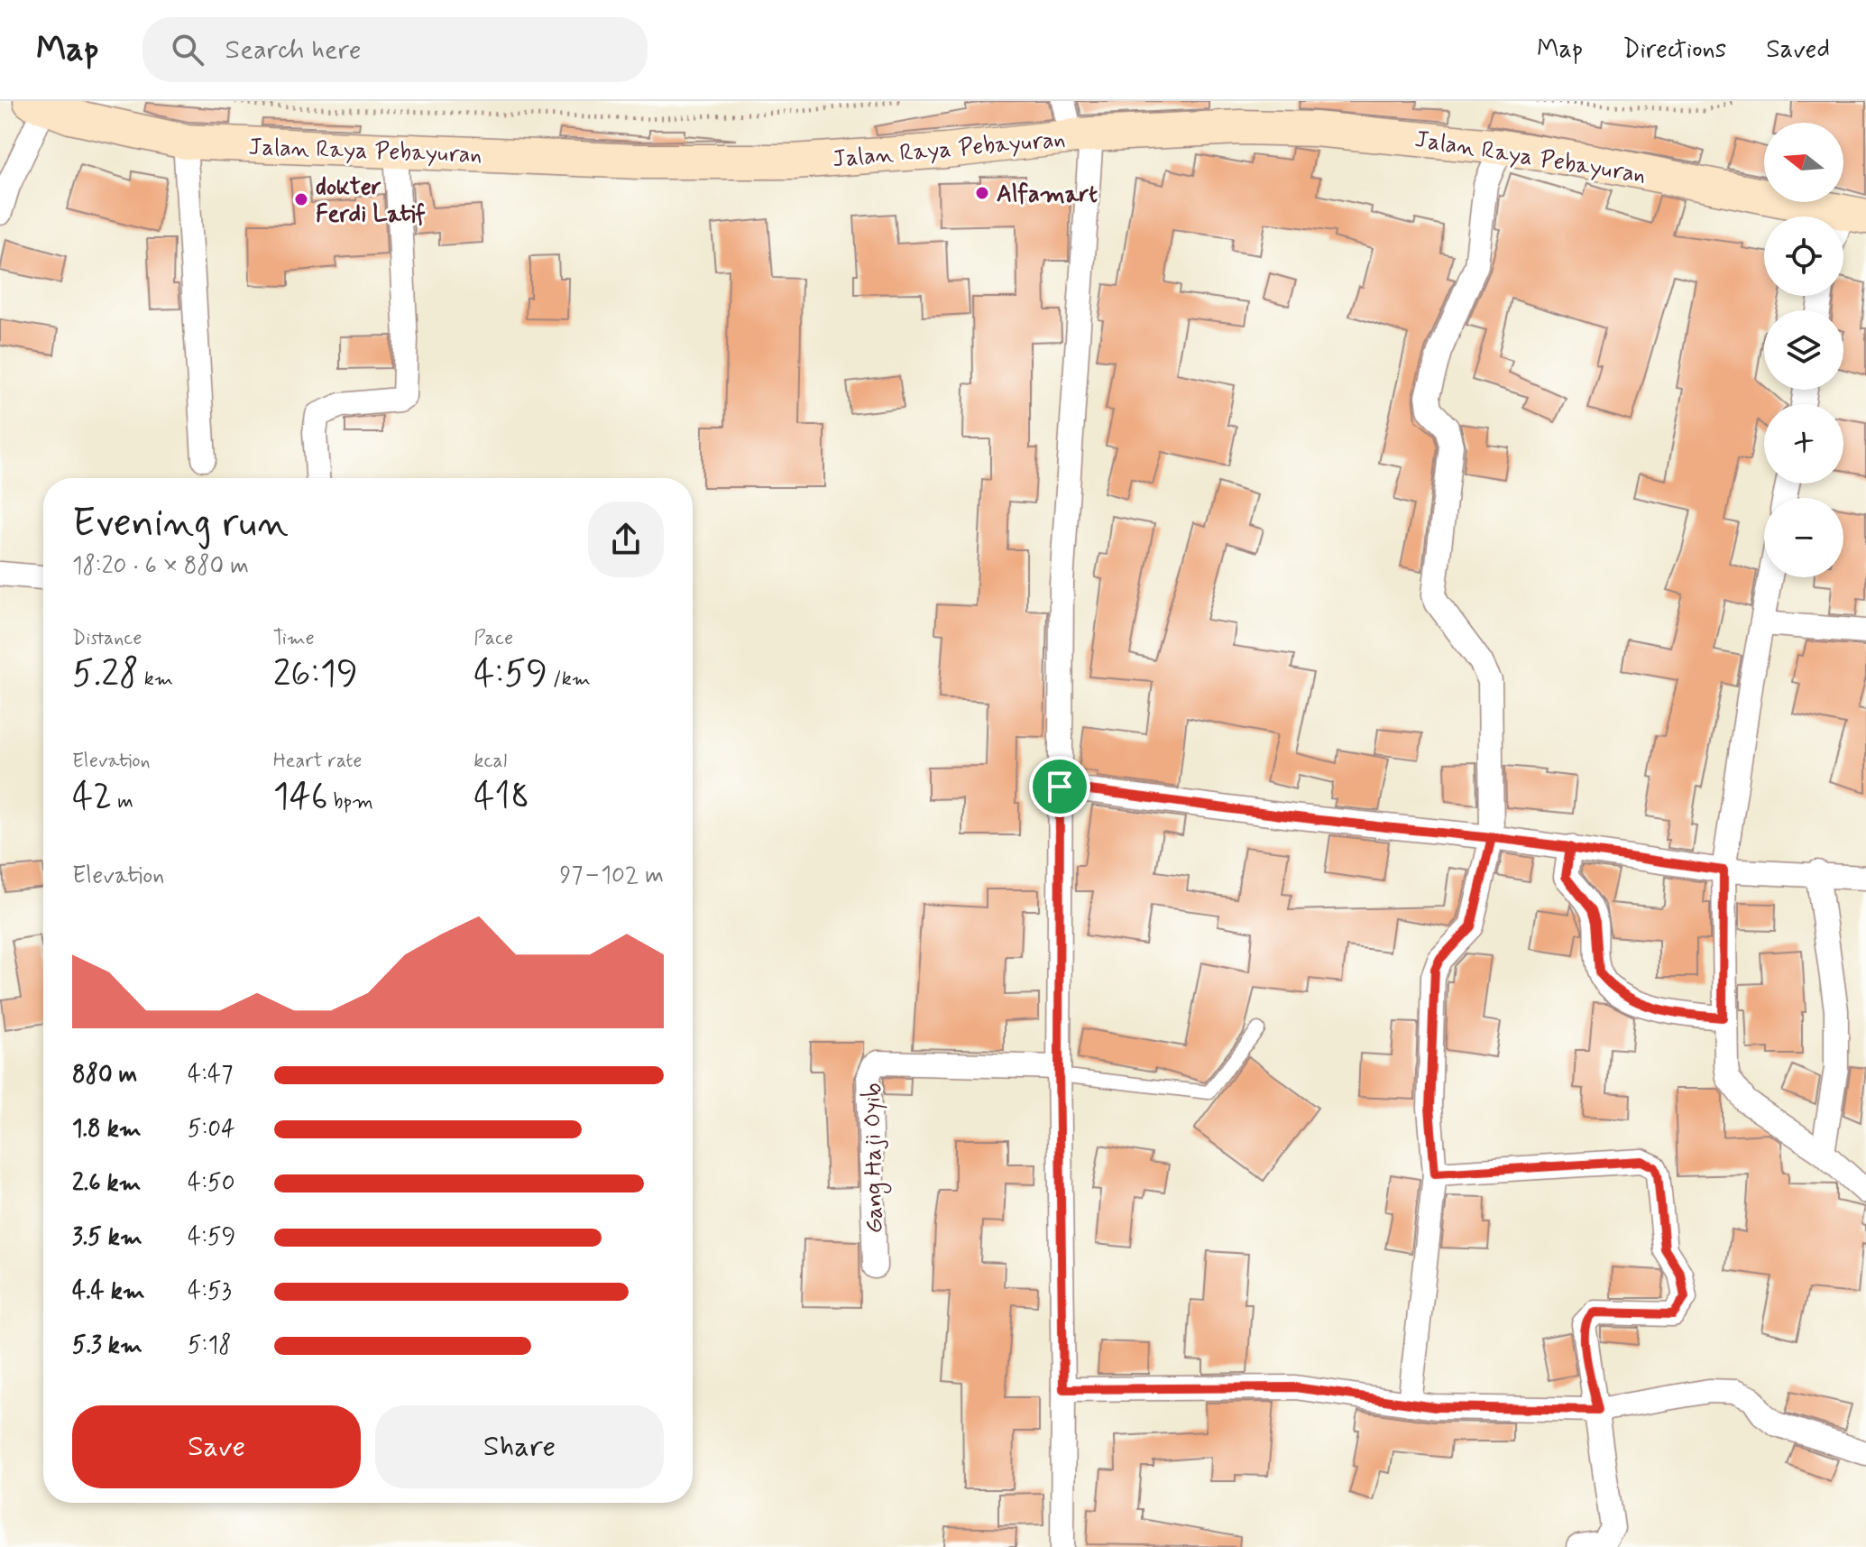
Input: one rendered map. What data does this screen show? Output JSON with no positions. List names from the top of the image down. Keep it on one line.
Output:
{"streets":{"main road":["Jalan Raya Pebayuran"],"street":["Gang Haji Oyib"]},"places":["Alfamart","dokter Ferdi Latif"],"north":"left","page":{"header":"Map","search":"Search here","nav":["Map","Directions","Saved"],"map_buttons":["+","−"],"heading":["Evening run","18:20 · 6 × 880 m"],"stats":[["Distance","5.28 km"],["Time","26:19"],["Pace","4:59 /km"],["Elevation","42 m"],["Heart rate","146 bpm"],["kcal","418"]],"chart":["Elevation","97–102 m"],"list":[{"name":"880 m","note":"4:47"},{"name":"1.8 km","note":"5:04"},{"name":"2.6 km","note":"4:50"},{"name":"3.5 km","note":"4:59"},{"name":"4.4 km","note":"4:53"},{"name":"5.3 km","note":"5:18"}],"buttons":["Save","Share"]}}
